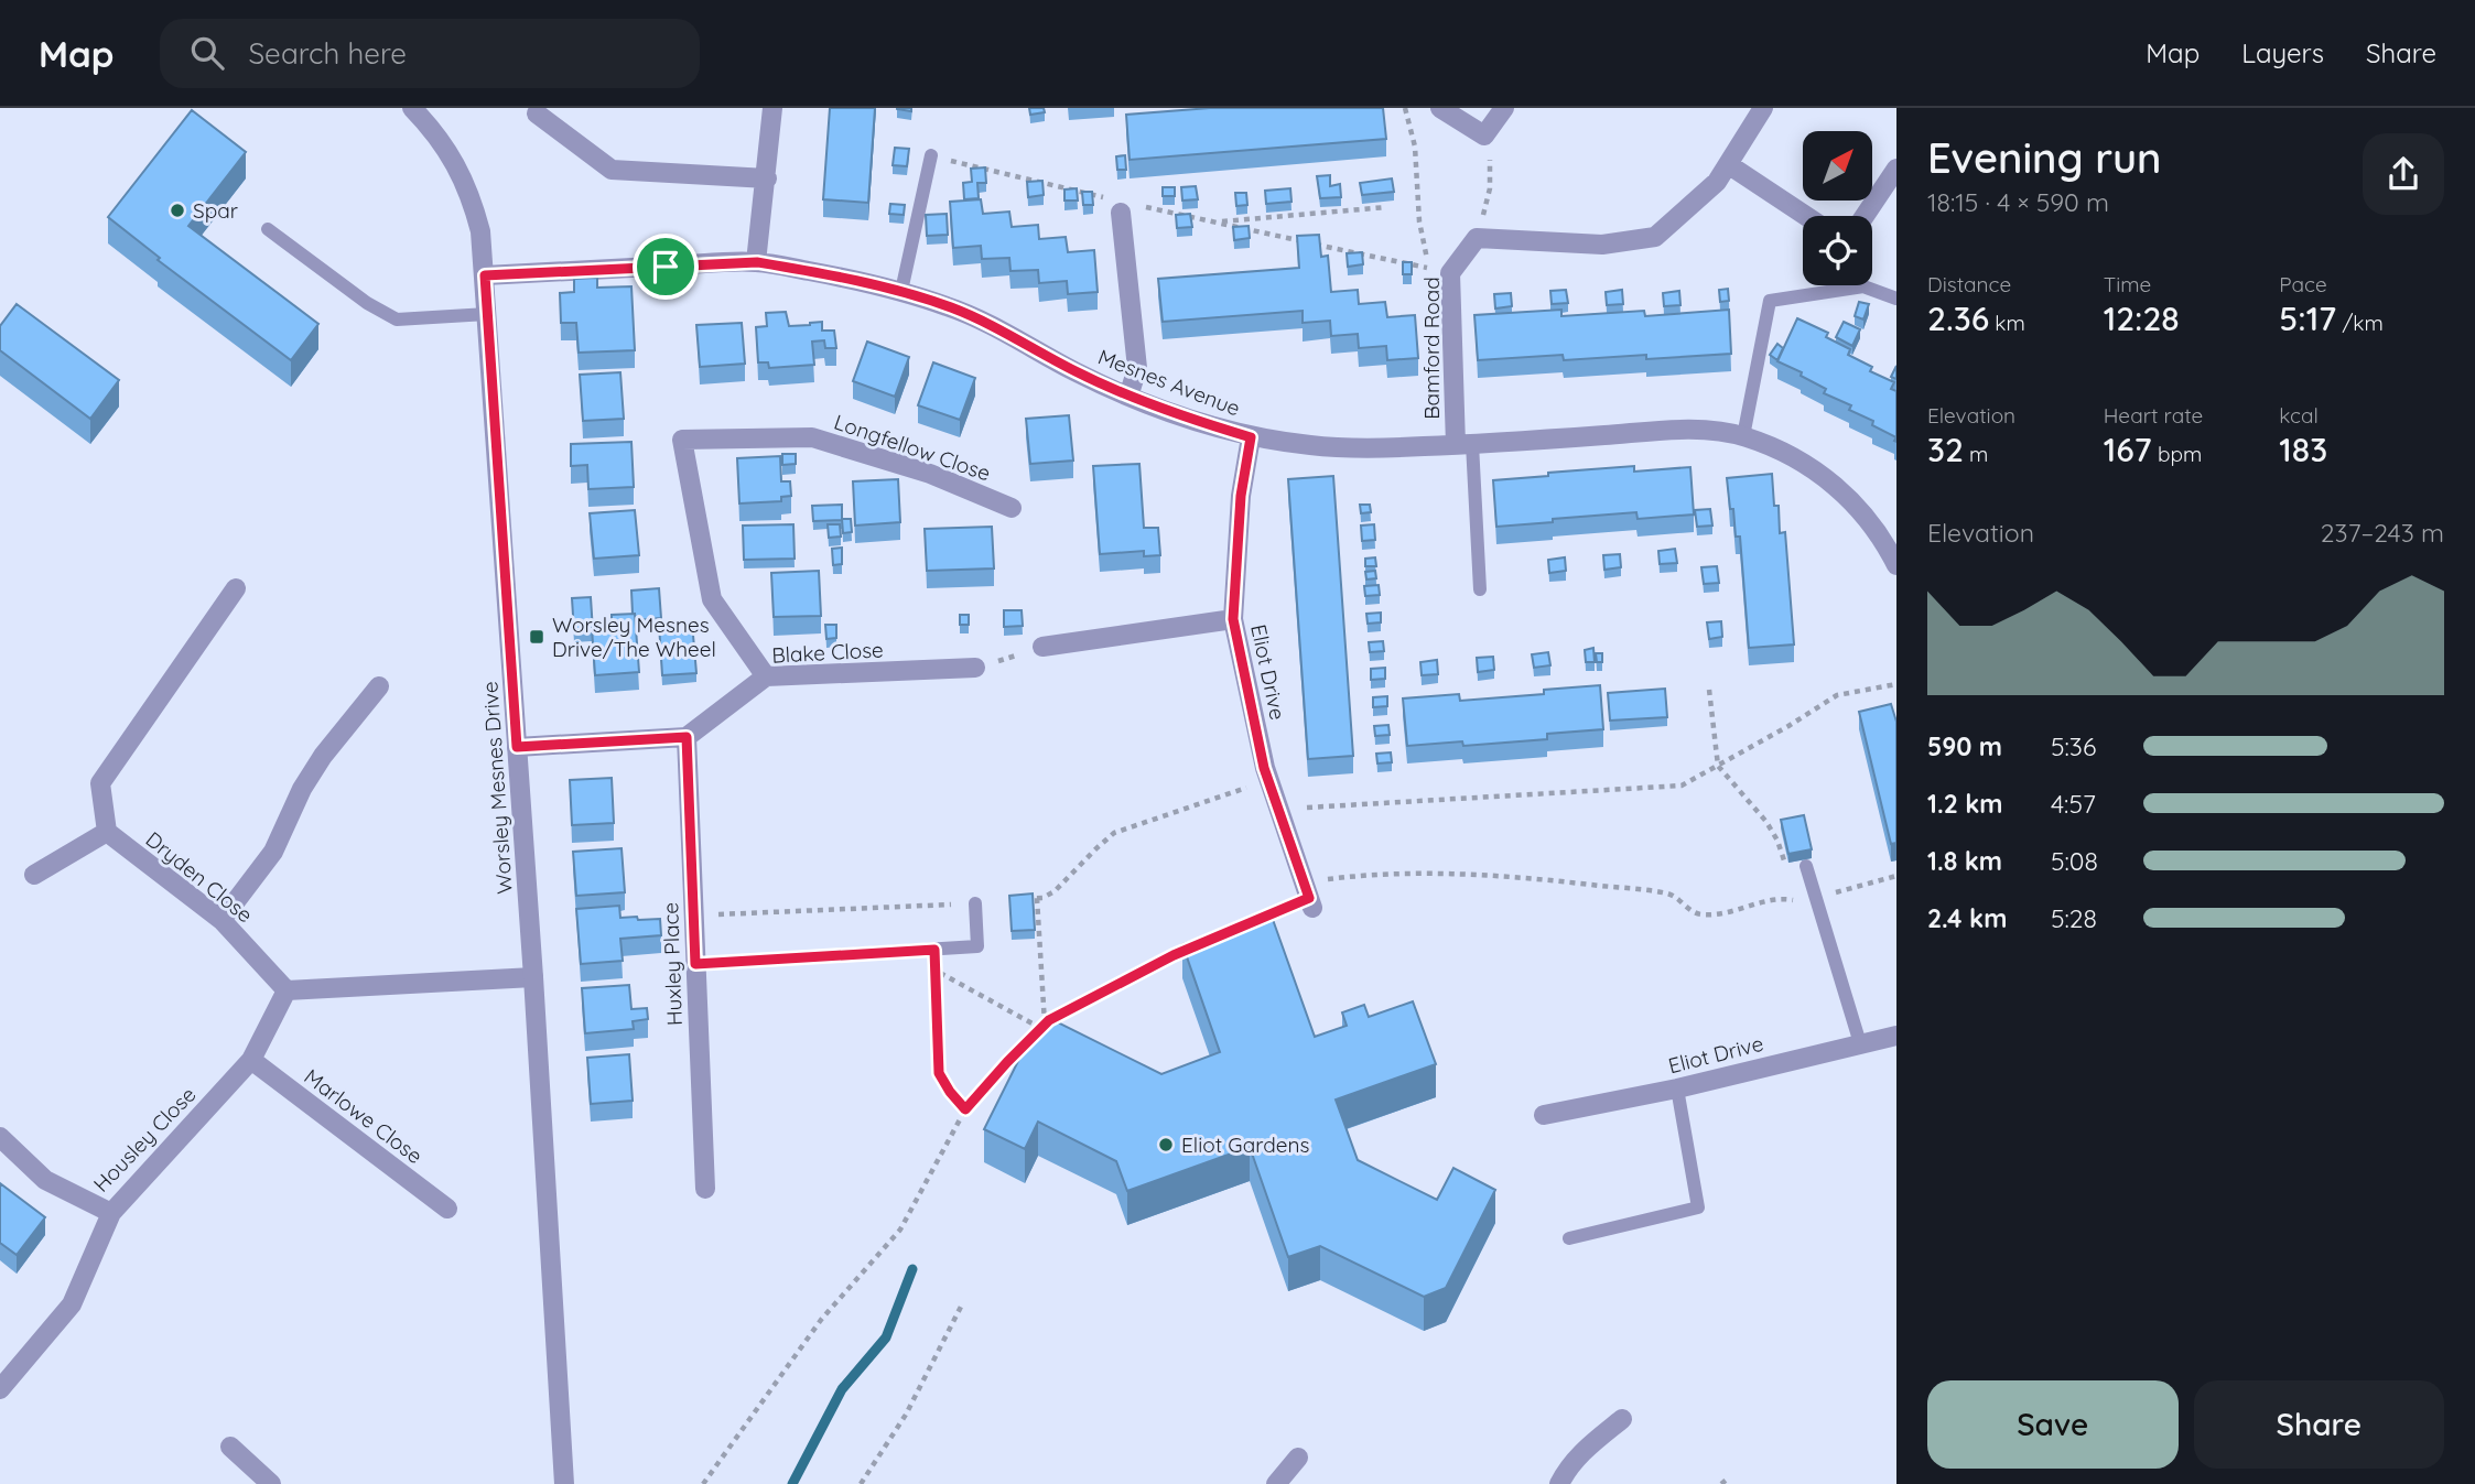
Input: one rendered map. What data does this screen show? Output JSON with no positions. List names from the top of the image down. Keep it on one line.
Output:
{"streets":{"street":["Bamford Road","Mesnes Avenue","Longfellow Close","Blake Close","Eliot Drive","Worsley Mesnes Drive","Dryden Close","Huxley Place","Marlowe Close","Housley Close"]},"crossings":[["Bamford Road","Mesnes Avenue"],["Mesnes Avenue","Eliot Drive"],["Mesnes Avenue","Worsley Mesnes Drive"],["Longfellow Close","Blake Close"],["Blake Close","Huxley Place"],["Dryden Close","Housley Close"],["Marlowe Close","Housley Close"]],"places":{"other":["Spar","Eliot Gardens"],"transit":["Worsley Mesnes Drive/The Wheel"]},"north":"top right","page":{"header":"Map","search":"Search here","nav":["Map","Layers","Share"],"heading":["Evening run","18:15 · 4 × 590 m"],"stats":[["Distance","2.36 km"],["Time","12:28"],["Pace","5:17 /km"],["Elevation","32 m"],["Heart rate","167 bpm"],["kcal","183"]],"chart":["Elevation","237–243 m"],"list":[{"name":"590 m","note":"5:36"},{"name":"1.2 km","note":"4:57"},{"name":"1.8 km","note":"5:08"},{"name":"2.4 km","note":"5:28"}],"buttons":["Save","Share"]}}
